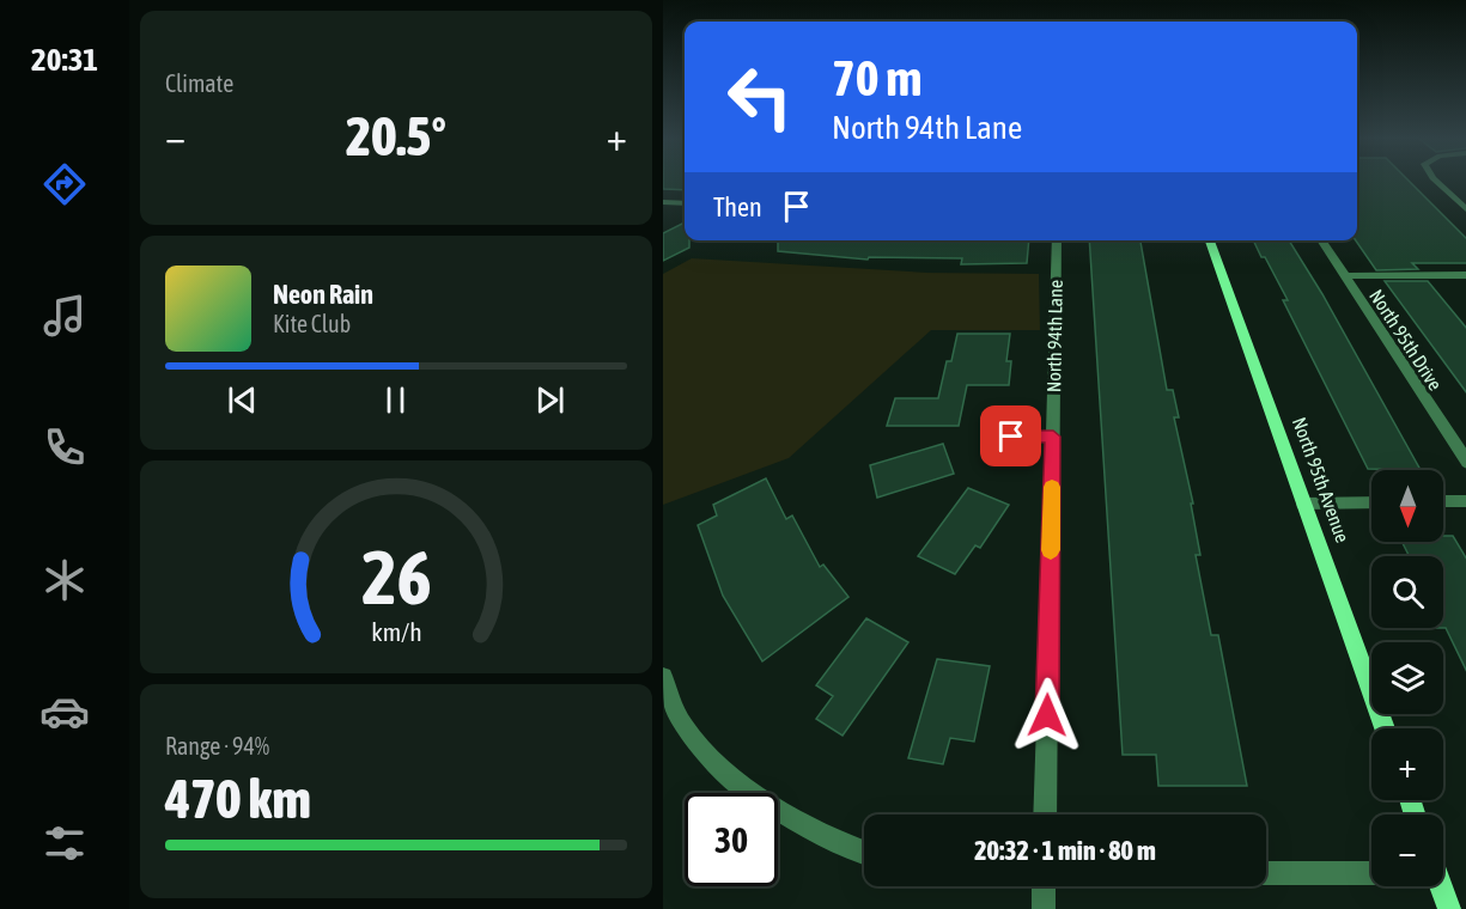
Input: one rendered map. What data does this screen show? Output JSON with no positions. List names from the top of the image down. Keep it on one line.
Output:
{"streets":{"street":["North 94th Lane","North 95th Drive","North 95th Avenue"]},"north":"bottom","page":{"tabs":"20:31","tile":["Climate",["Range · 94%","470 km"]],"turn":["70 m","North 94th Lane"],"heat":["−","20.5°","+"],"then":"Then","song":["Neon Rain","Kite Club"],"map_buttons":["+","−"],"limit":"30","trip":"20:32 · 1 min · 80 m","gauge":["26","km/h"]}}
